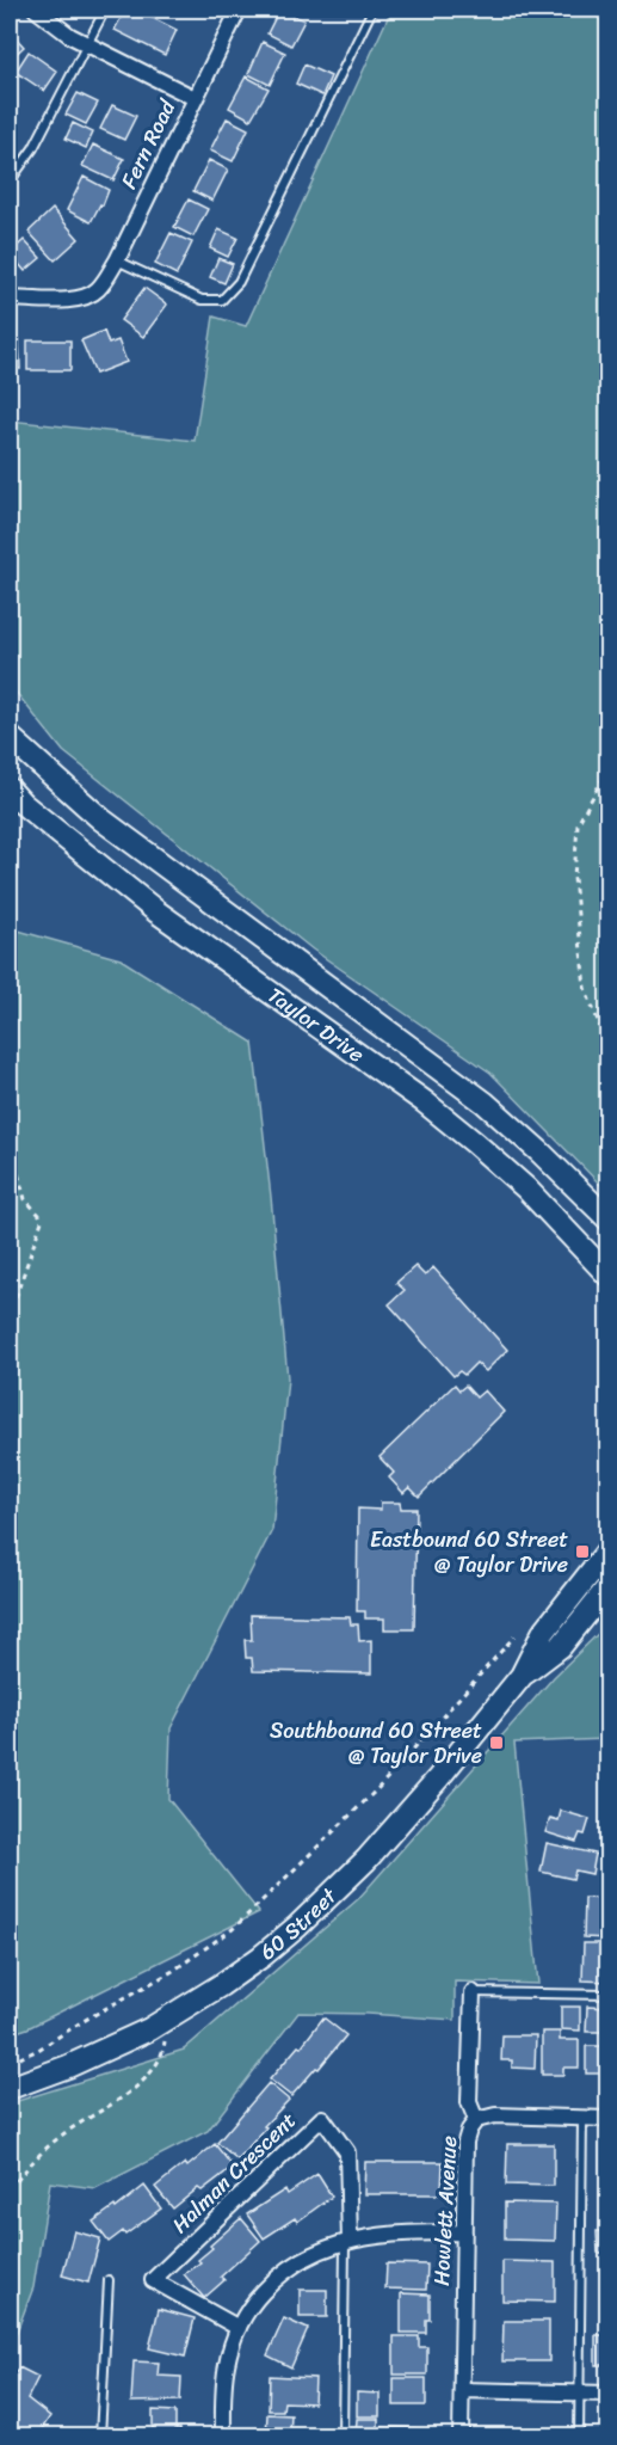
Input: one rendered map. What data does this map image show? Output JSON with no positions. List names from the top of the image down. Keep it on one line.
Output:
{"streets":{"main road":["Taylor Drive","60 Street"],"street":["Fern Road","Halman Crescent","Howlett Avenue"]},"places":{"transit":["Eastbound 60 Street @ Taylor Drive","Southbound 60 Street @ Taylor Drive"]}}
